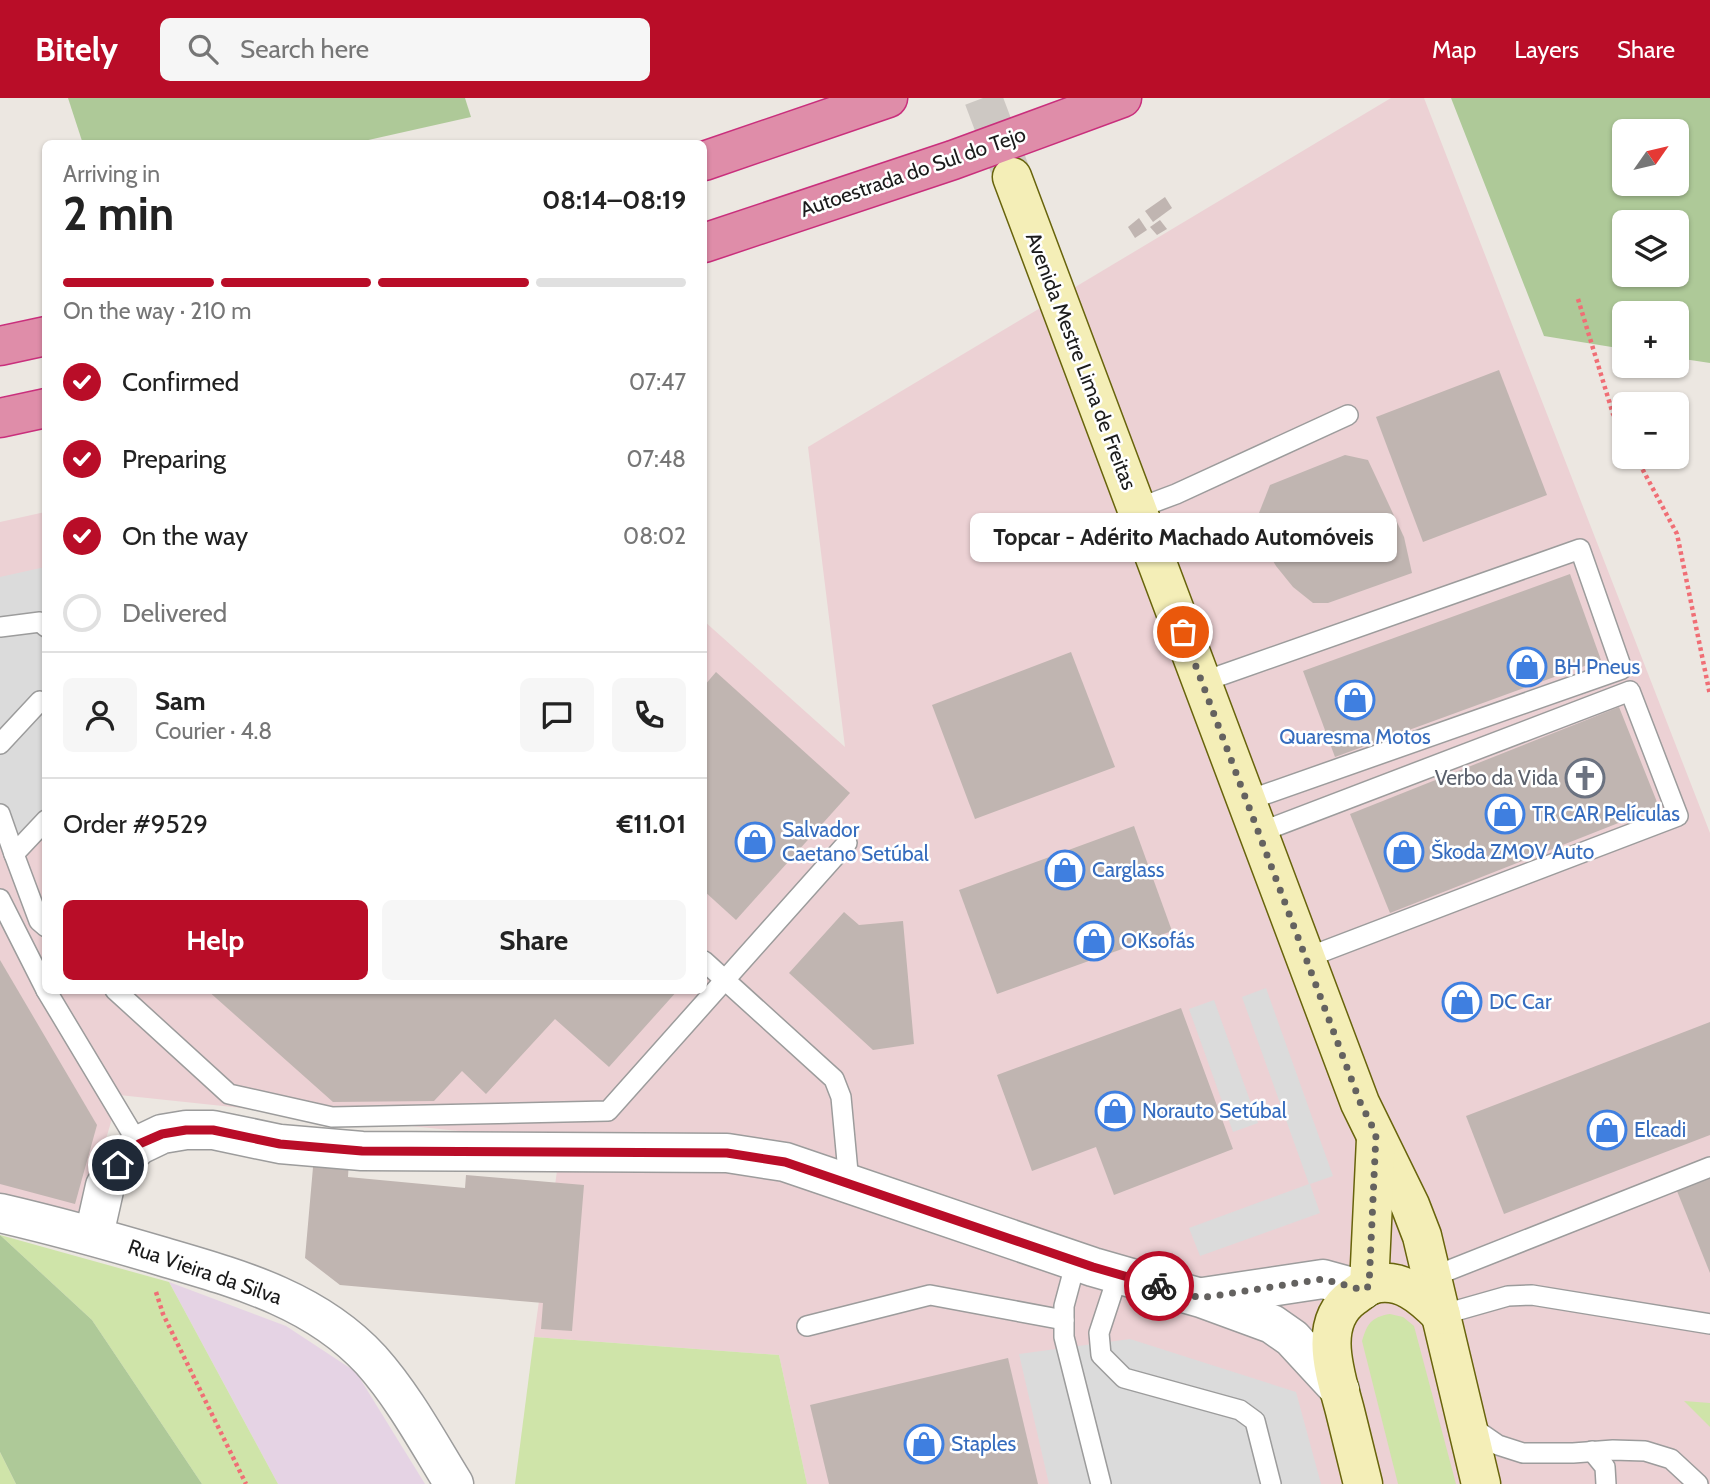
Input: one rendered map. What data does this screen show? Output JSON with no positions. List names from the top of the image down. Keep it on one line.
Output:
{"streets":{"highway":["Autoestrada do Sul do Tejo"],"main road":["Avenida Mestre Lima de Freitas"],"street":["Rua Vieira da Silva"]},"places":{"other":["Topcar - Adérito Machado Automóveis"],"shop":["BH Pneus","Quaresma Motos","TR CAR Películas","Salvador Caetano Setúbal","Škoda ZMOV Auto","Carglass","OKsofás","DC Car","Norauto Setúbal","Elcadi","Staples"],"church":["Verbo da Vida"]},"north":"top right","page":{"header":"Bitely","search":"Search here","nav":["Map","Layers","Share"],"map_buttons":["+","−"],"heading":["2 min","Arriving in","08:14–08:19"],"panel":["Sam","Courier · 4.8","Order #9529","€11.01"],"bar":"On the way · 210 m","list":[["Confirmed","07:47"],["Preparing","07:48"],["On the way","08:02"],"Delivered"],"bubble":"Topcar - Adérito Machado Automóveis","buttons":["Help","Share"]}}
